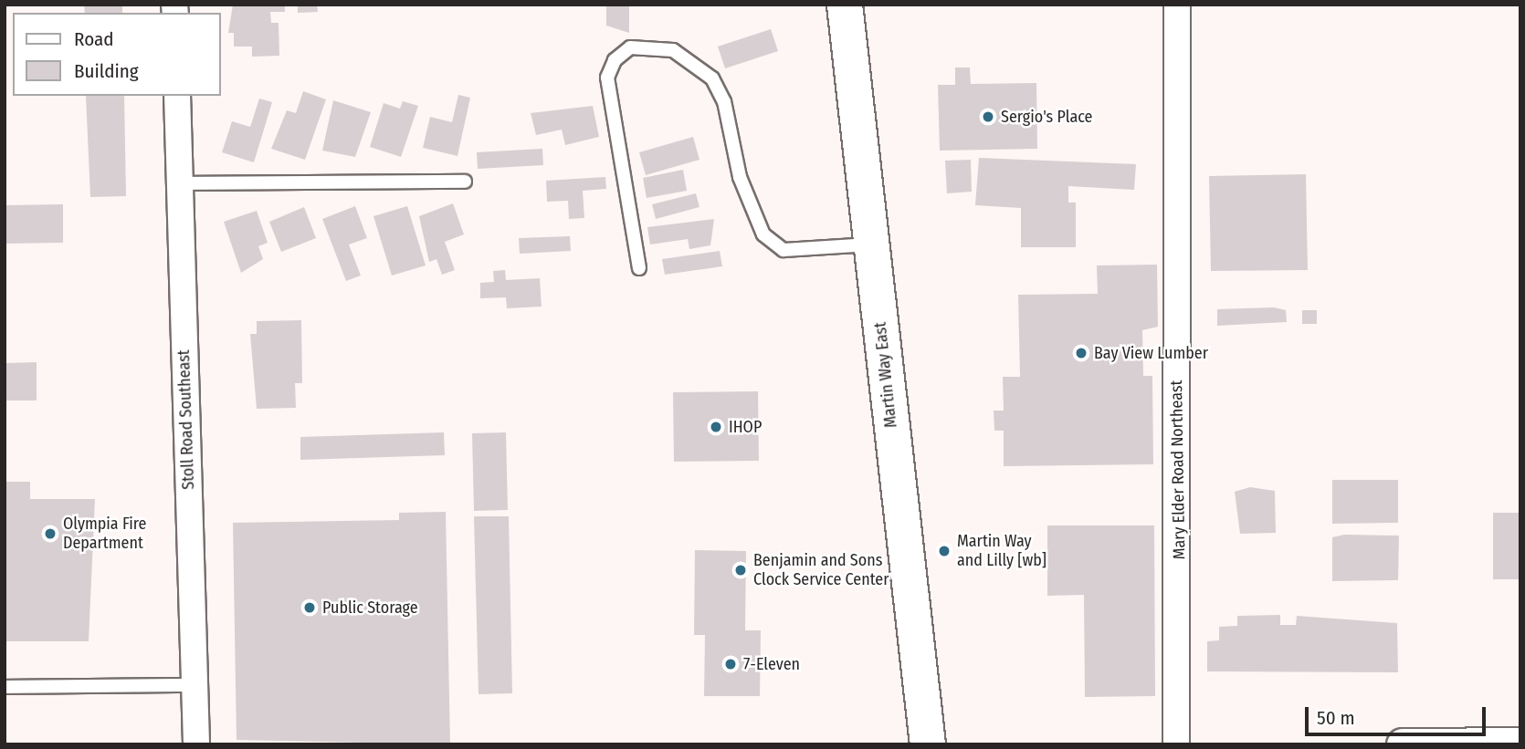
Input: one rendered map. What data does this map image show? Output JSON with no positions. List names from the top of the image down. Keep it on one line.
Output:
{"streets":{"main road":["Martin Way East"],"street":["Stoll Road Southeast","Mary Elder Road Northeast"]},"places":["Sergio's Place","Bay View Lumber","IHOP","Olympia Fire Department","Martin Way and Lilly [wb]","Benjamin and Sons Clock Service Center","Public Storage","7-Eleven"],"legend":["Road","Building"],"scale_bar":"50 m"}
